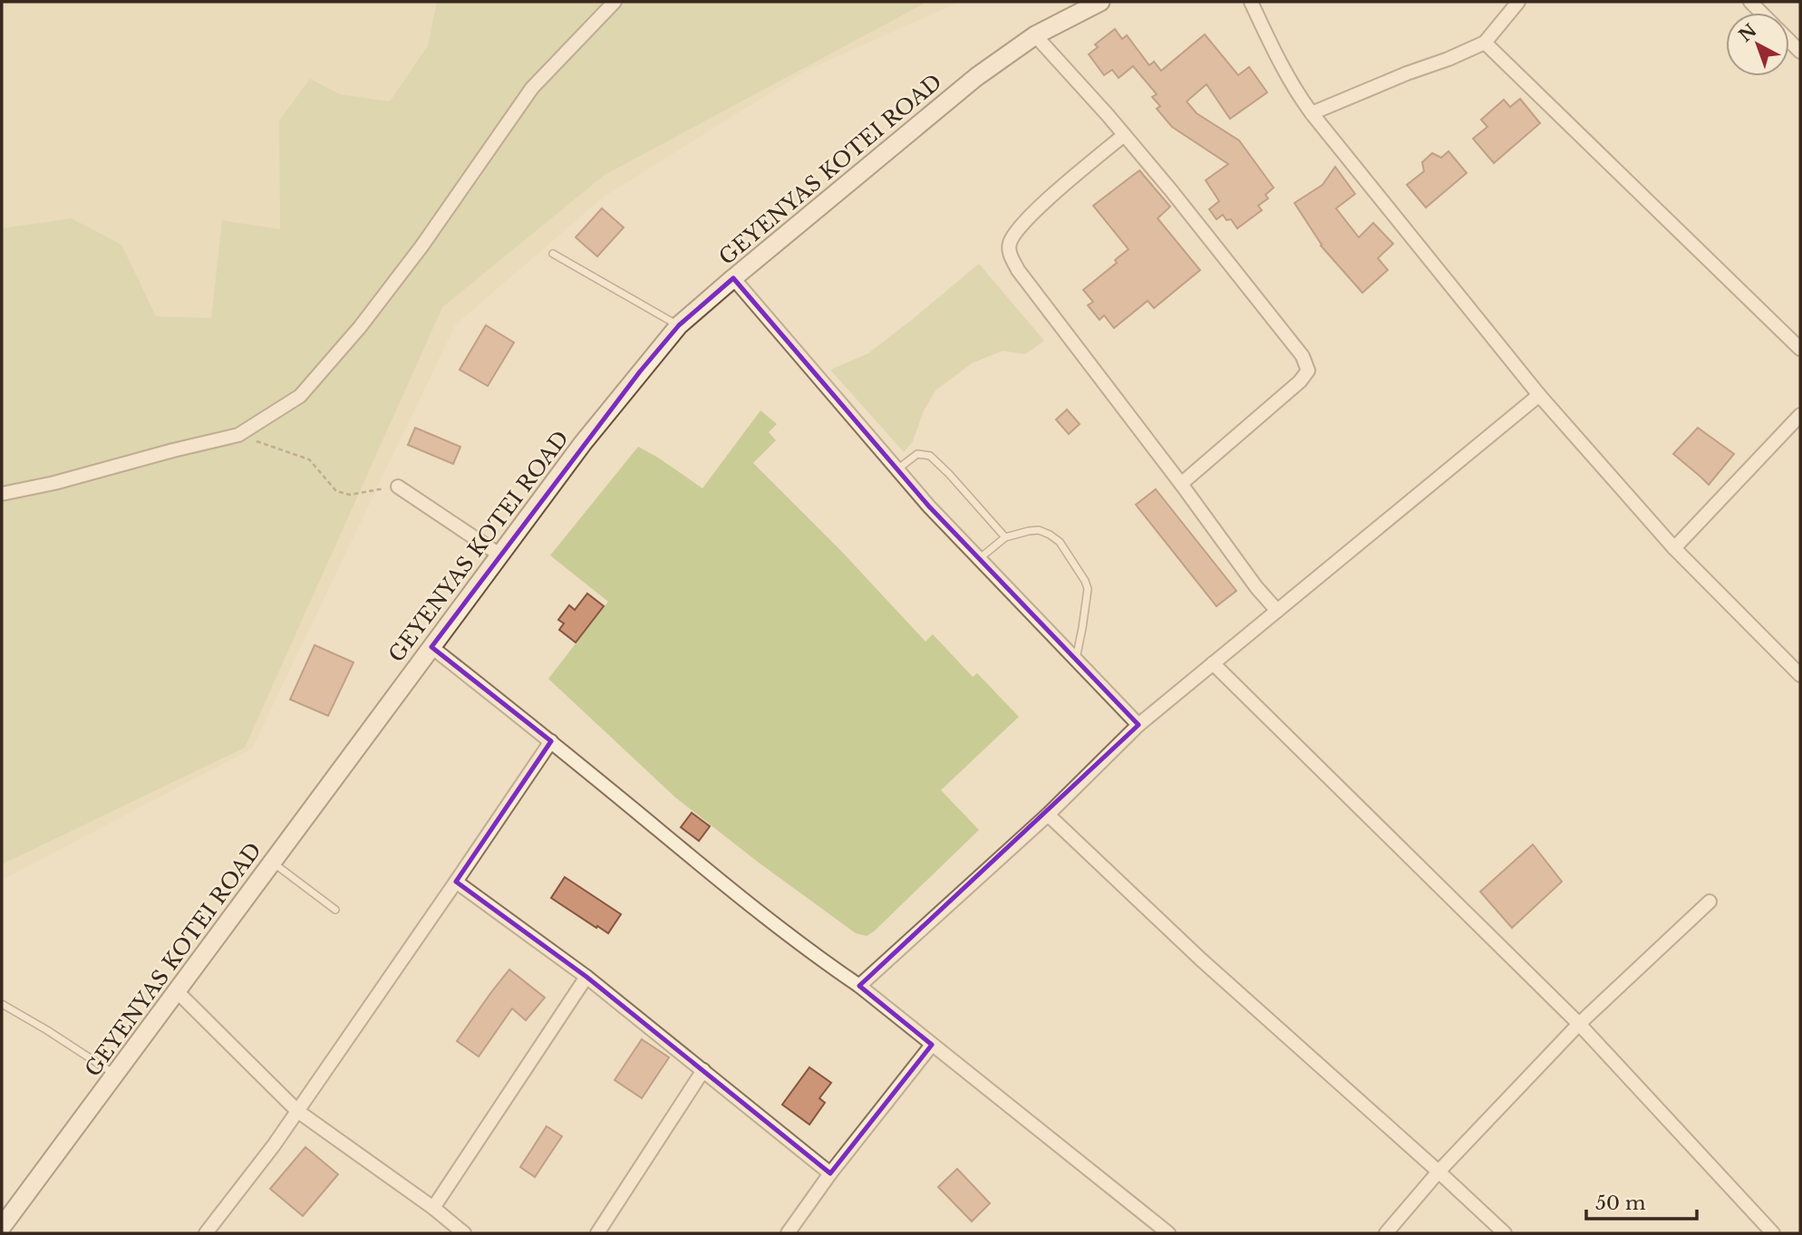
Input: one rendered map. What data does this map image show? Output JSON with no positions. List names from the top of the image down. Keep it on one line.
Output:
{"streets":{"street":["GEYENYAS KOTEI ROAD"]},"scale_bar":"50 m","north":"top left"}
